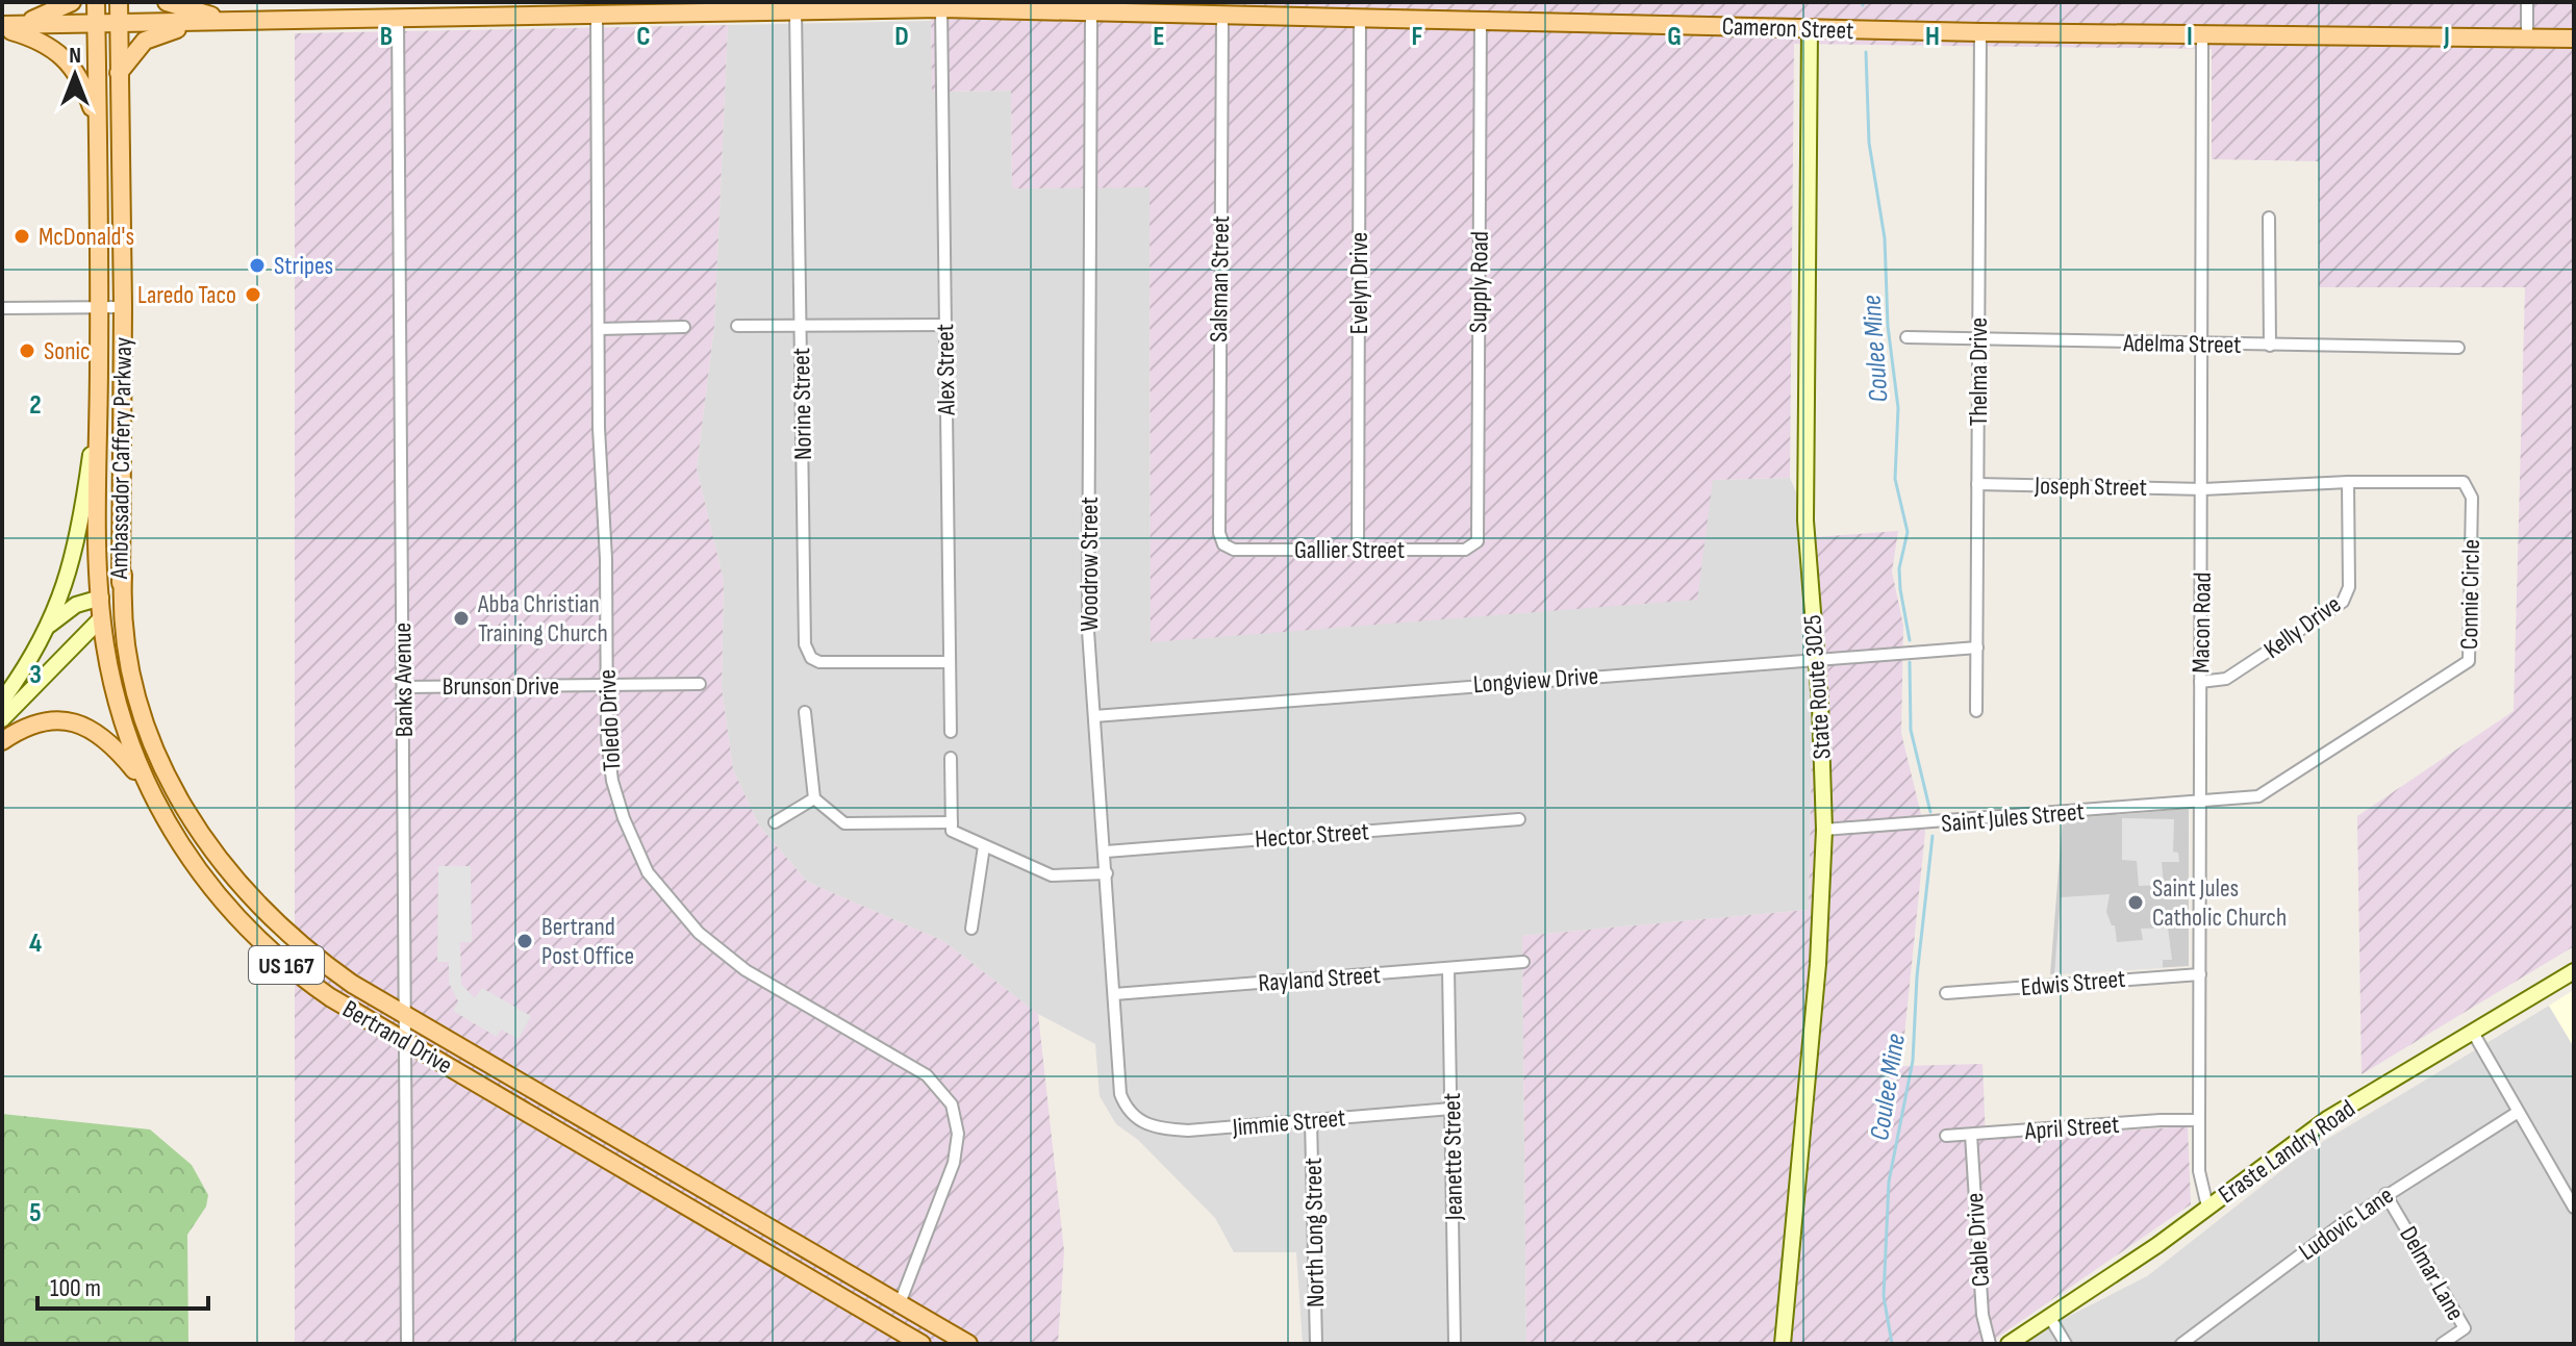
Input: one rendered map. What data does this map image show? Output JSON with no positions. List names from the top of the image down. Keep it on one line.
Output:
{"streets":{"main road":["Cameron Street","Ambassador Caffery Parkway","State Route 3025","US 167","Bertrand Drive","Eraste Landry Road"],"street":["Salsman Street","Supply Road","Evelyn Drive","Adelma Street","Alex Street","Thelma Drive","Norine Street","Joseph Street","Gallier Street","Woodrow Street","Connie Circle","Macon Road","Kelly Drive","Banks Avenue","Longview Drive","Brunson Drive","Toledo Drive","Saint Jules Street","Hector Street","Rayland Street","Edwis Street","Jimmie Street","April Street","Jeanette Street","Ludovic Lane","North Long Street","Cable Drive","Delmar Lane"]},"crossings":[["Cameron Street","Salsman Street"],["Cameron Street","Supply Road"],["Cameron Street","Evelyn Drive"],["Cameron Street","Alex Street"],["Cameron Street","Thelma Drive"],["Cameron Street","Norine Street"],["Cameron Street","Ambassador Caffery Parkway"],["Cameron Street","Woodrow Street"],["Cameron Street","Macon Road"],["Cameron Street","Banks Avenue"],["Cameron Street","State Route 3025"],["Cameron Street","Toledo Drive"],["Salsman Street","Gallier Street"],["Supply Road","Gallier Street"],["Evelyn Drive","Gallier Street"],["Adelma Street","Thelma Drive"],["Adelma Street","Macon Road"],["Alex Street","Norine Street"],["Thelma Drive","Joseph Street"],["Thelma Drive","Longview Drive"],["Ambassador Caffery Parkway","Bertrand Drive"],["Joseph Street","Connie Circle"],["Joseph Street","Macon Road"],["Woodrow Street","Longview Drive"],["Woodrow Street","Hector Street"],["Woodrow Street","Rayland Street"],["Woodrow Street","Jimmie Street"],["Connie Circle","Macon Road"],["Connie Circle","Kelly Drive"],["Connie Circle","Saint Jules Street"],["Macon Road","Kelly Drive"],["Macon Road","Saint Jules Street"],["Macon Road","Edwis Street"],["Macon Road","April Street"],["Macon Road","Eraste Landry Road"],["Banks Avenue","Brunson Drive"],["Banks Avenue","Bertrand Drive"],["Longview Drive","State Route 3025"],["Brunson Drive","Toledo Drive"],["State Route 3025","Saint Jules Street"],["Toledo Drive","Bertrand Drive"],["Rayland Street","Jeanette Street"],["Jimmie Street","Jeanette Street"],["Jimmie Street","North Long Street"],["April Street","Cable Drive"],["Ludovic Lane","Delmar Lane"]],"water":["Coulee Mine"],"places":["McDonald's","Stripes","Laredo Taco","Sonic","Abba Christian Training Church","Saint Jules Catholic Church","Bertrand Post Office"],"scale_bar":"100 m","north":"top","grid":{"columns":["B","C","D","E","F","G","H","I","J"],"rows":["2","3","4","5"]}}
